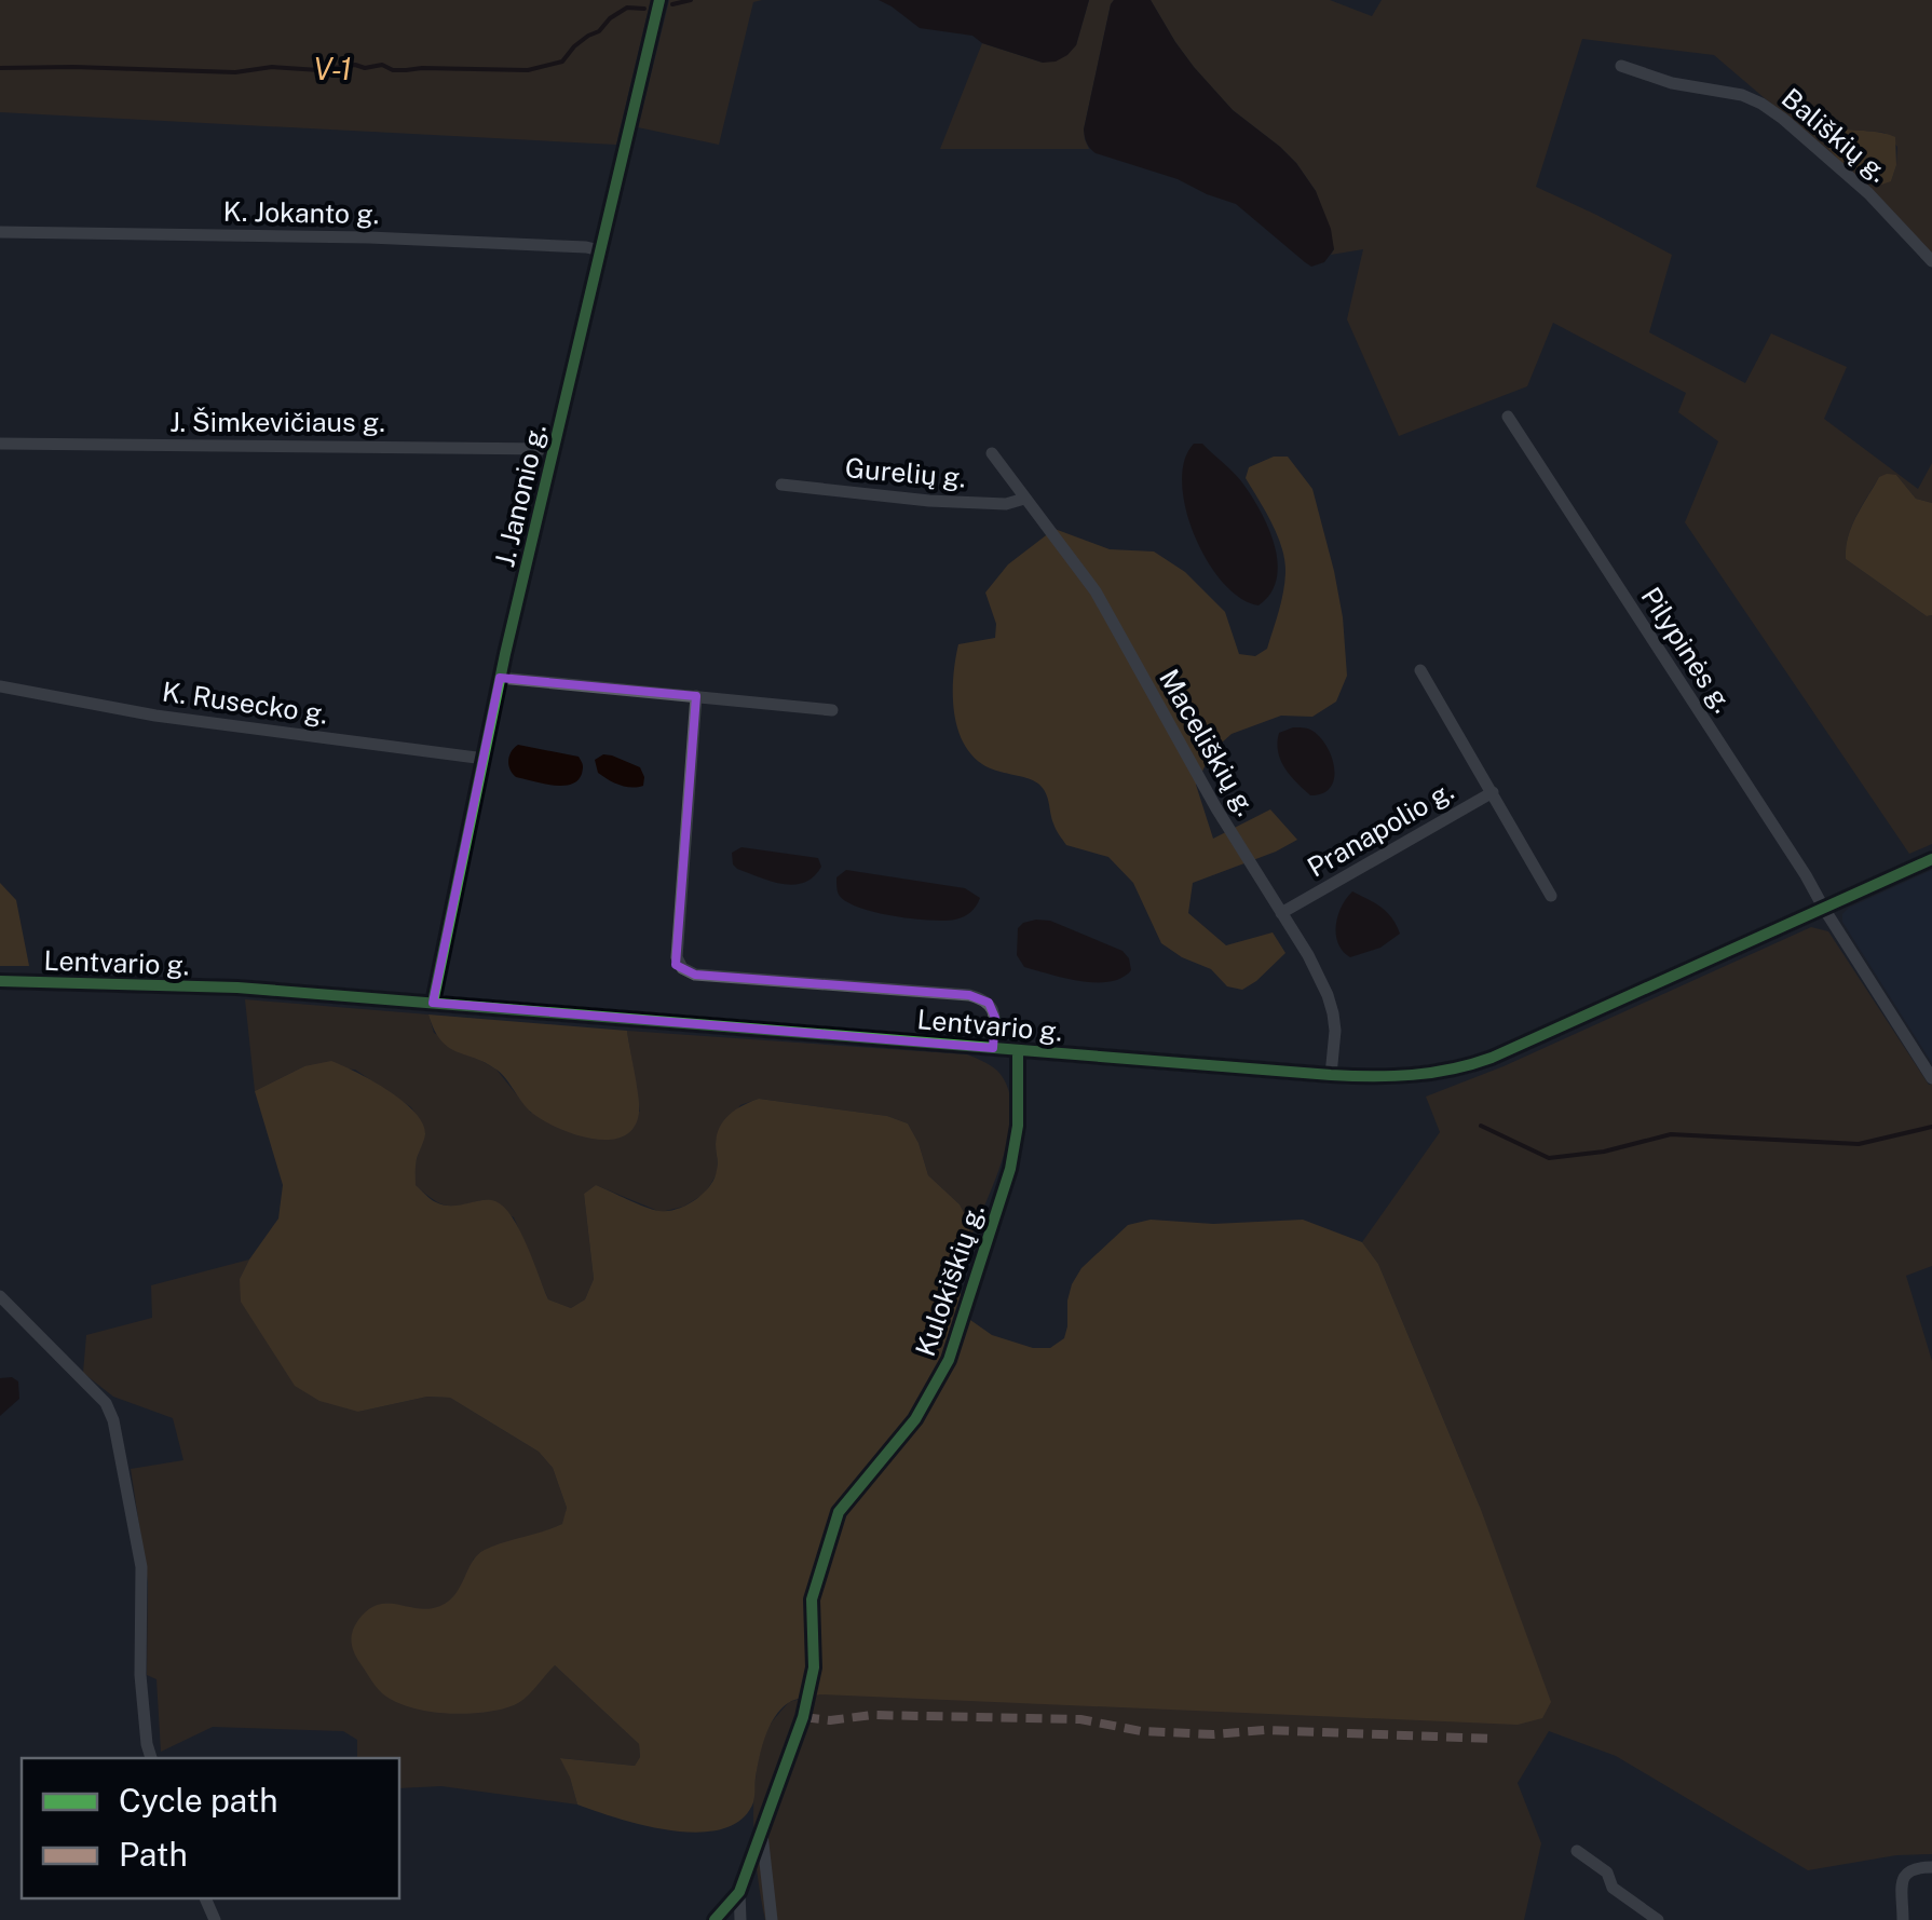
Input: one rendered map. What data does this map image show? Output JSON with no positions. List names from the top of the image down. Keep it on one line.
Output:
{"streets":{"main road":["Lentvario g."],"street":["Bališkių g.","K. Jokanto g.","J. Šimkevičiaus g.","Gurelių g.","J. Janonio g.","Pilypinės g.","K. Rusecko g.","Maceliškių g.","Pranapolio g.","Kulokiškių g."]},"crossings":[["K. Jokanto g.","J. Janonio g."],["J. Šimkevičiaus g.","J. Janonio g."],["Gurelių g.","Maceliškių g."],["J. Janonio g.","K. Rusecko g."],["J. Janonio g.","Lentvario g."],["Pilypinės g.","Lentvario g."],["Maceliškių g.","Pranapolio g."],["Maceliškių g.","Lentvario g."],["Lentvario g.","Kulokiškių g."]],"water":["V-1"],"legend":["Cycle path","Path"]}
